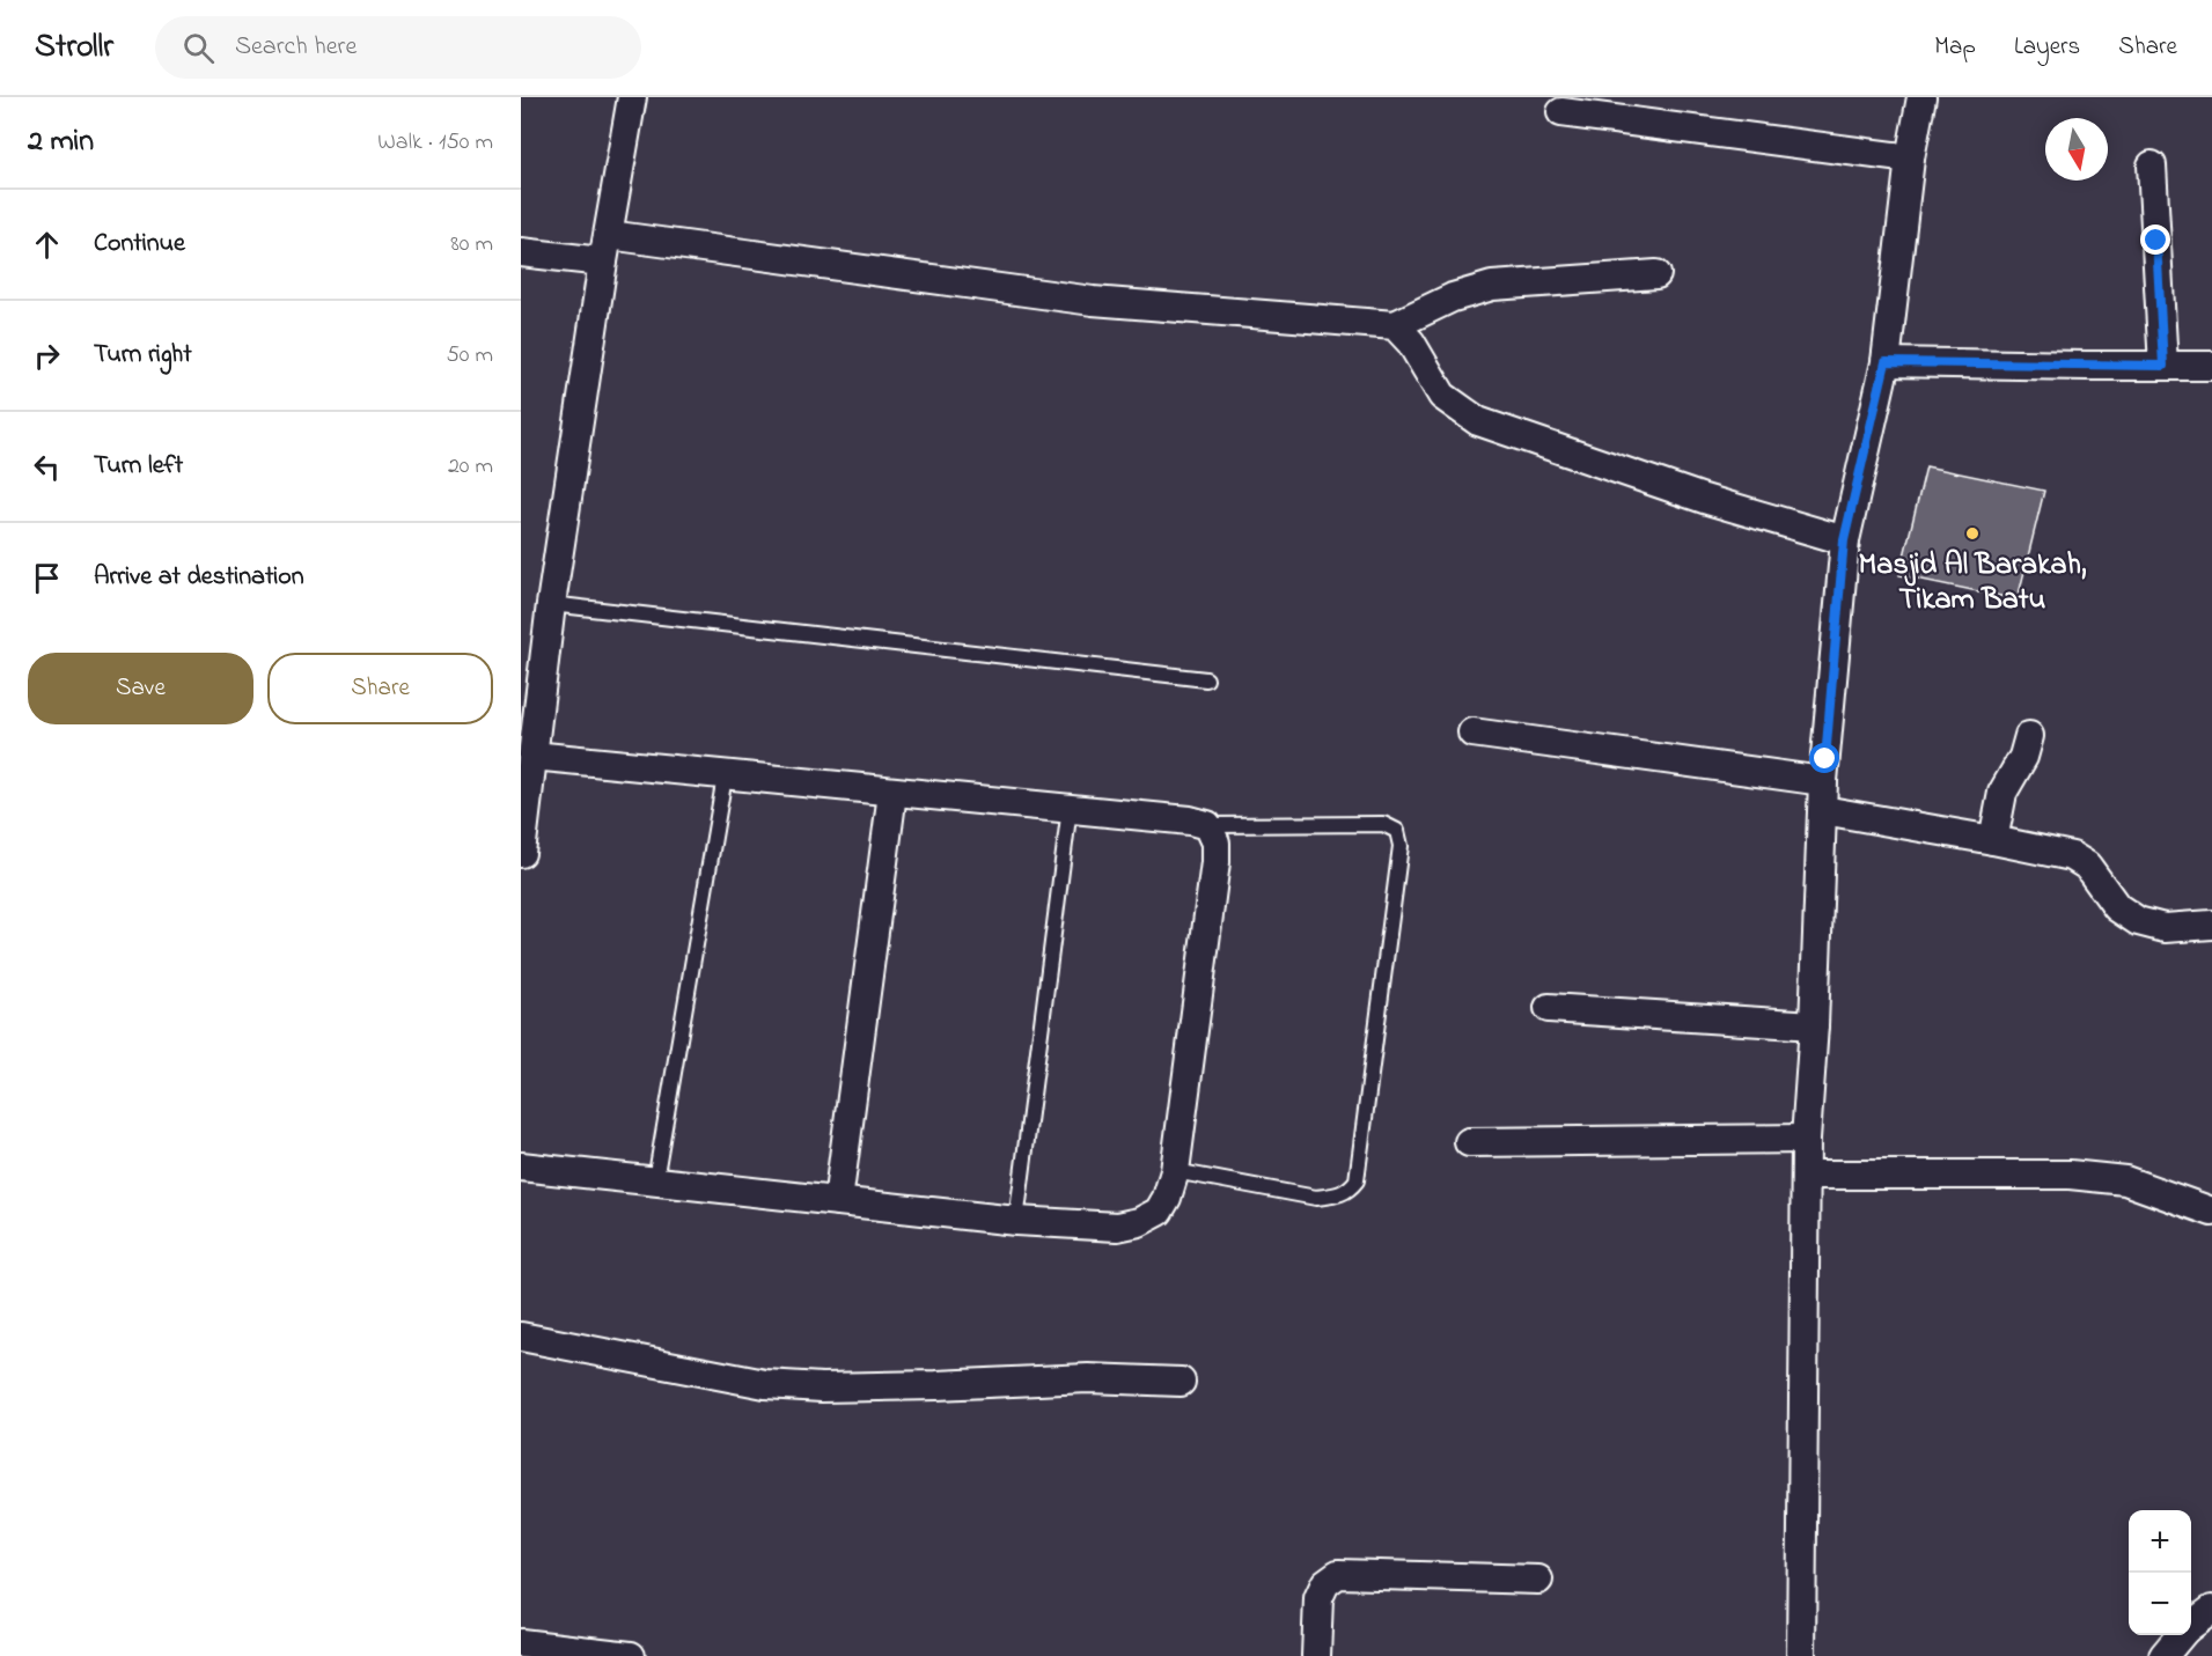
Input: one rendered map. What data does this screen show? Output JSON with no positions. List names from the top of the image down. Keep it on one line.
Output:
{"places":["Masjid Al Barakah, Tikam Batu"],"north":"bottom","page":{"header":"Strollr","search":"Search here","nav":["Map","Layers","Share"],"heading":["2 min","Walk · 150 m"],"list":[["Continue","80 m"],["Turn right","50 m"],["Turn left","20 m"],"Arrive at destination"],"buttons":["Save","Share"],"map_buttons":["+","−"]}}
